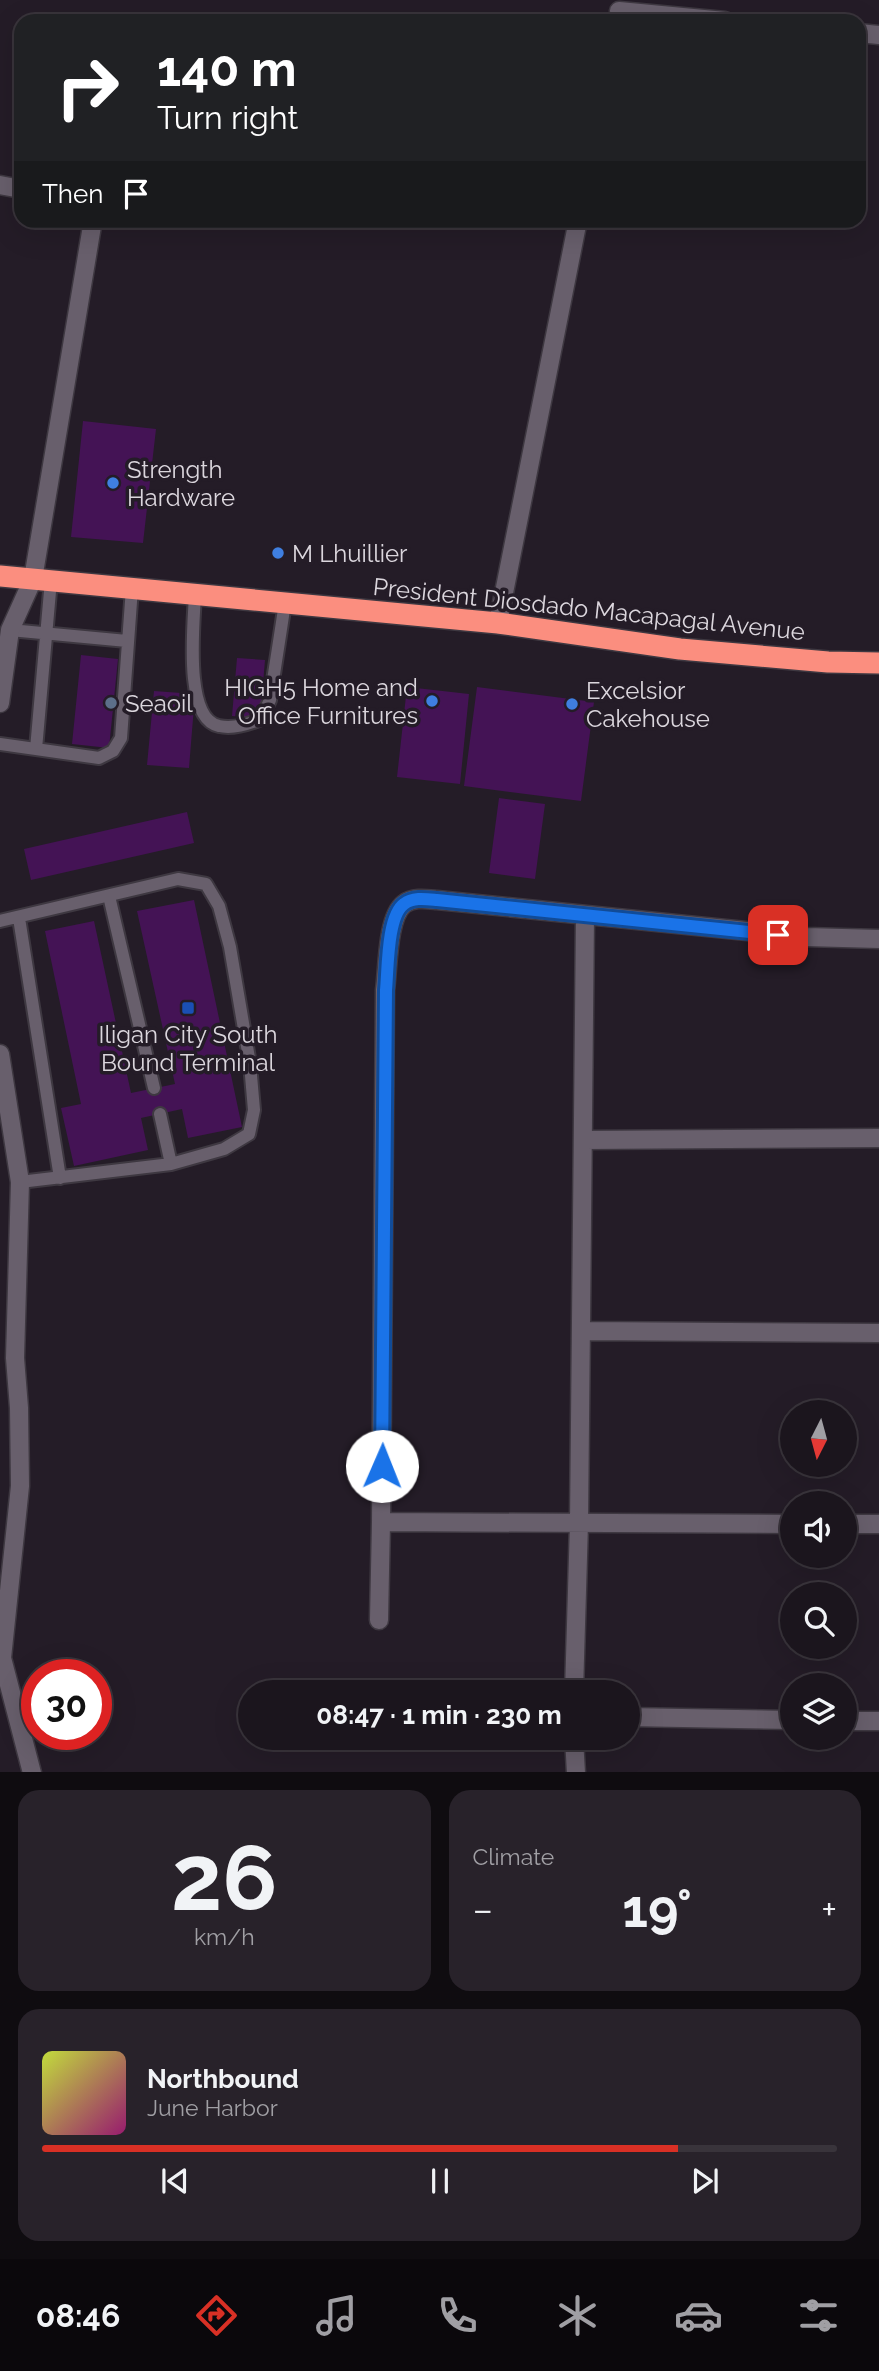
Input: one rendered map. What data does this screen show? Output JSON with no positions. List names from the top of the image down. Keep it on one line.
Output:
{"streets":{"highway":["President Diosdado Macapagal Avenue"]},"places":{"other":["Strength Hardware","M Lhuillier","HIGH5 Home and Office Furnitures","Seaoil","Excelsior Cakehouse"],"transit":["Iligan City South Bound Terminal"]},"north":"bottom","page":{"turn":["140 m","Turn right"],"then":"Then","limit":"30","trip":"08:47 · 1 min · 230 m","tile":[["26","km/h"],"Climate"],"heat":["−","19°","+"],"song":["Northbound","June Harbor"],"tabs":"08:46"}}
